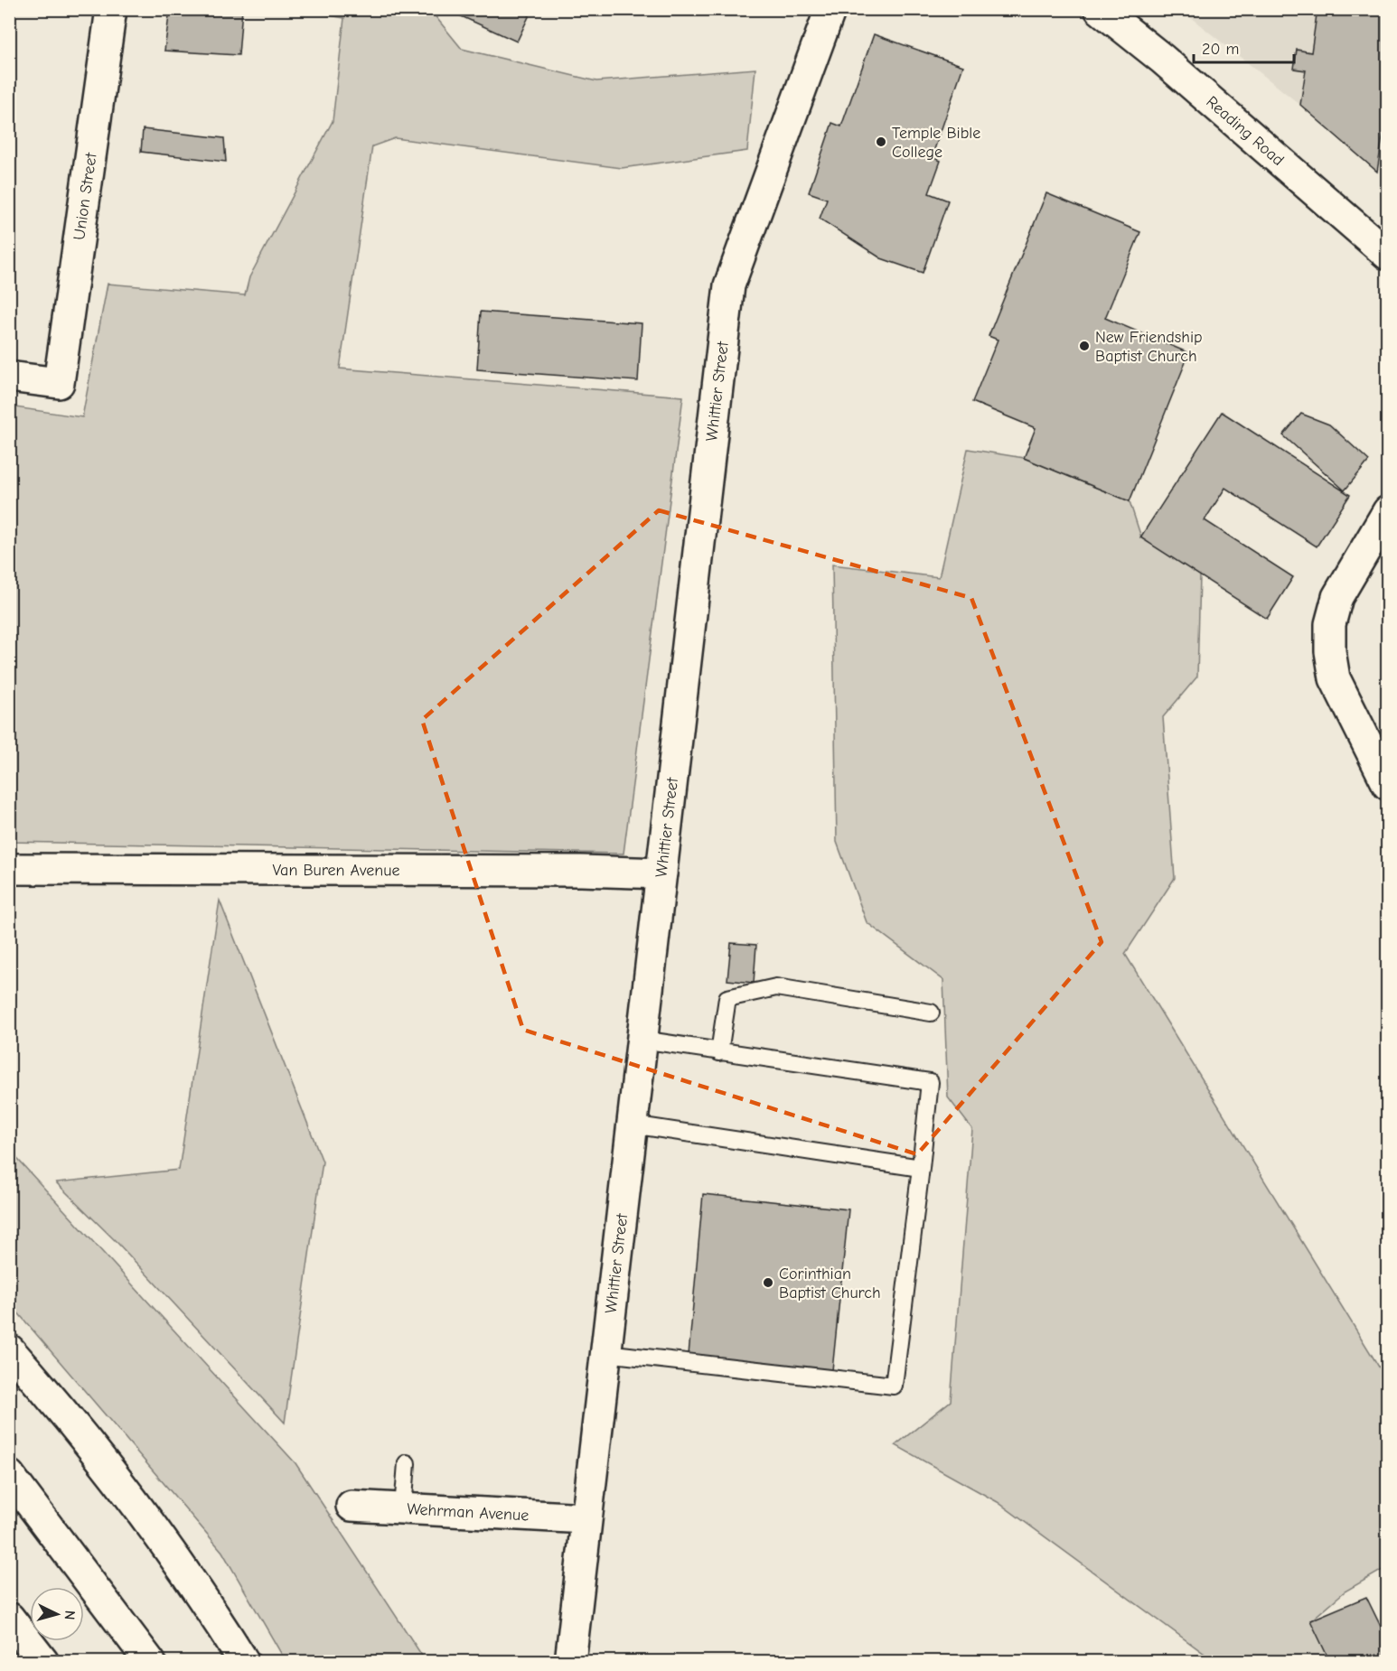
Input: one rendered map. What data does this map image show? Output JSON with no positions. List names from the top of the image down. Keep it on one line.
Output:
{"streets":{"main road":["Reading Road","Union Street","Whittier Street","Van Buren Avenue","Wehrman Avenue"]},"crossings":[["Whittier Street","Van Buren Avenue"],["Whittier Street","Wehrman Avenue"]],"places":["Temple Bible College","New Friendship Baptist Church","Corinthian Baptist Church"],"scale_bar":"20 m","north":"right"}
